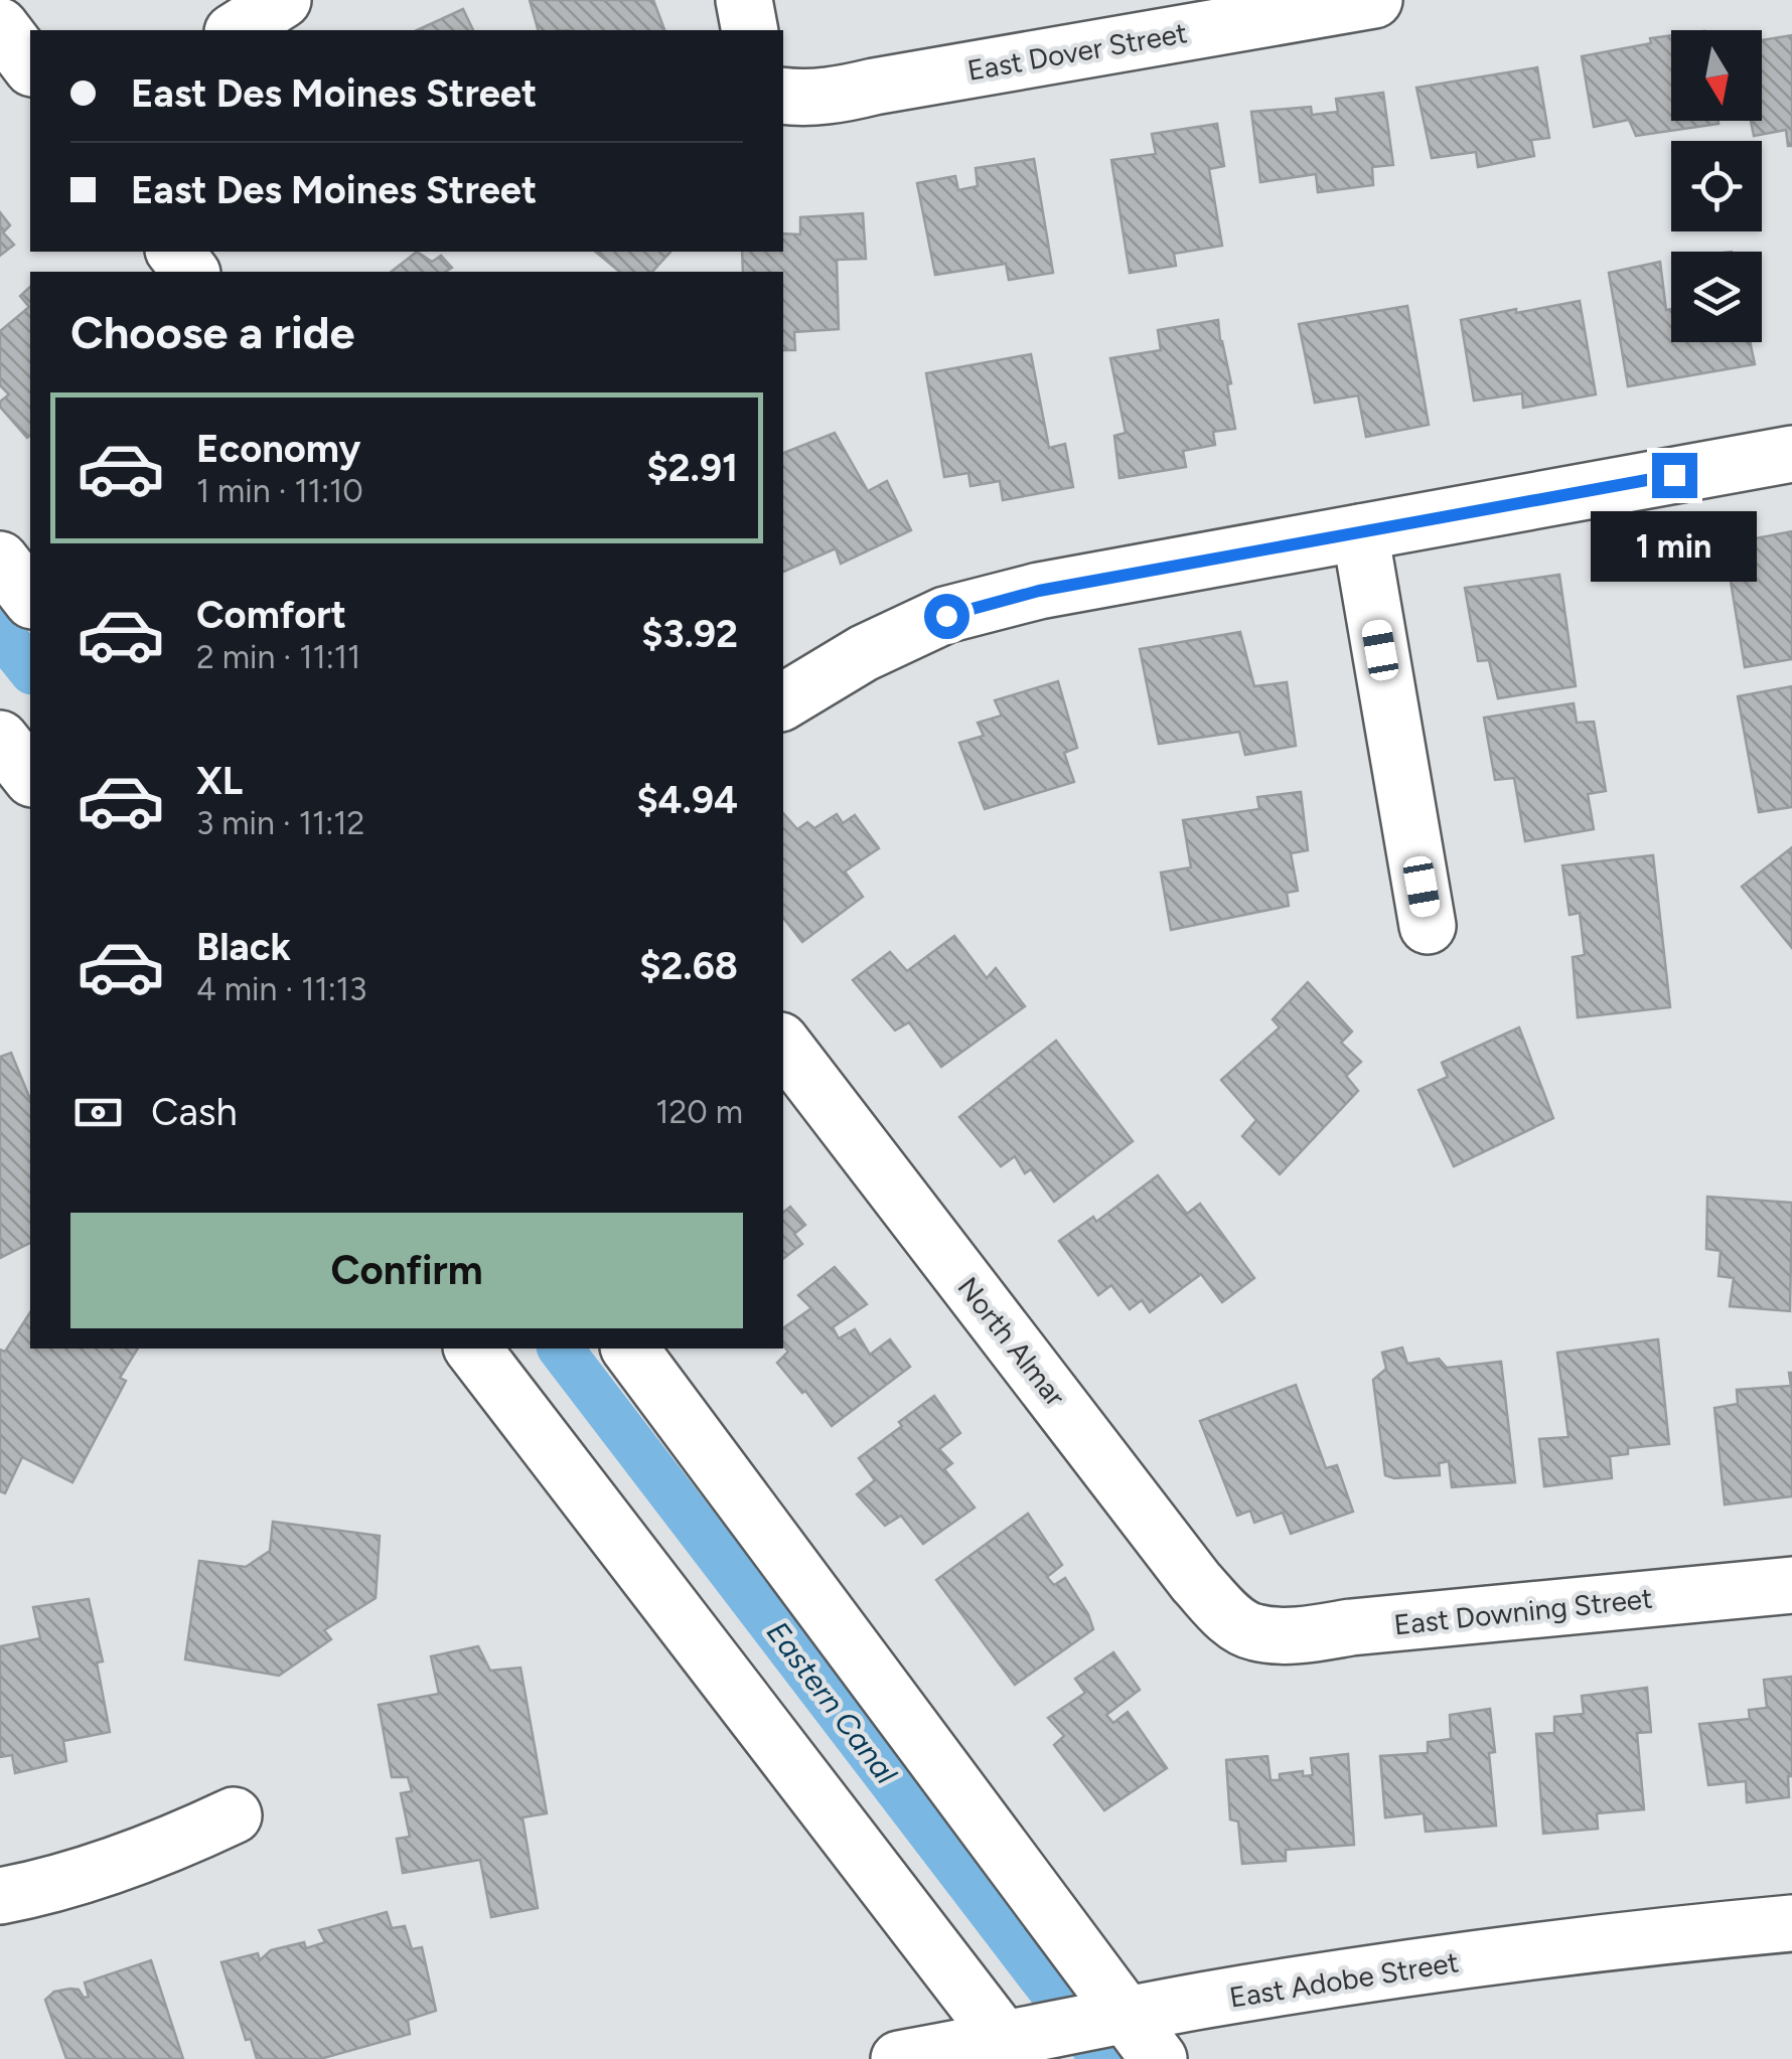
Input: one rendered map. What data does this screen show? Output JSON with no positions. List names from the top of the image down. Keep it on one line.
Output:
{"streets":{"street":["East Dover Street","North Almar","East Downing Street","East Adobe Street"]},"crossings":[["North Almar","East Downing Street"]],"water":["Eastern Canal"],"north":"bottom","page":{"banner":["East Des Moines Street","East Des Moines Street"],"heading":"Choose a ride","list":[{"name":"Economy","note":"1 min · 11:10","value":"$2.91"},{"name":"Comfort","note":"2 min · 11:11","value":"$3.92"},{"name":"XL","note":"3 min · 11:12","value":"$4.94"},{"name":"Black","note":"4 min · 11:13","value":"$2.68"}],"bubble":"1 min","pay":["Cash","120 m"],"buttons":"Confirm"}}
